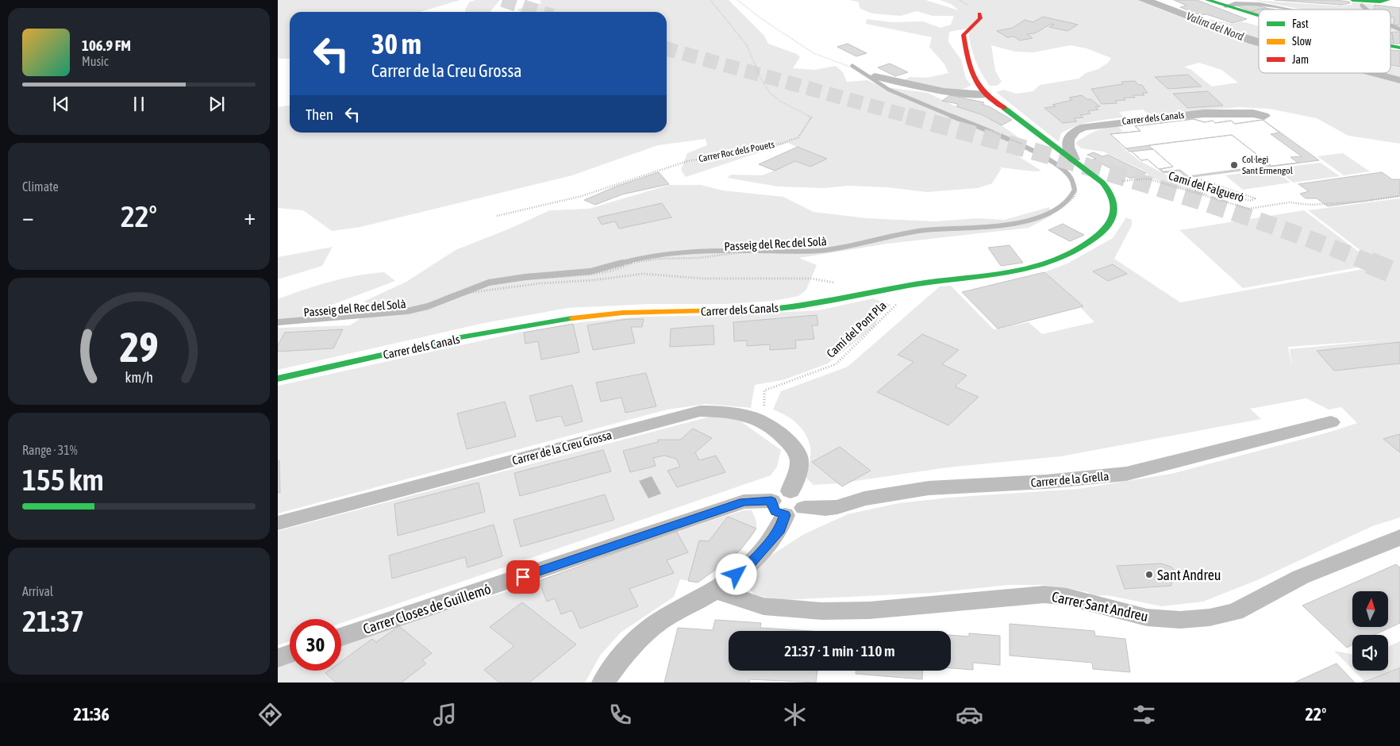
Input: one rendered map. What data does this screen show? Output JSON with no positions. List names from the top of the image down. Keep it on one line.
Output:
{"streets":{"street":["Carrer dels Canals","Carrer de la Creu Grossa","Carrer de la Grella","Carrer Sant Andreu","Carrer Closes de Guillemó"],"path":["Carrer Roc dels Pouets","Camí del Falgueró","Passeig del Rec del Solà","Camí del Pont Pla"]},"crossings":[["Carrer dels Canals","Camí del Falgueró"],["Carrer dels Canals","Camí del Pont Pla"],["Camí del Pont Pla","Carrer de la Creu Grossa"],["Carrer de la Creu Grossa","Carrer de la Grella"],["Carrer de la Creu Grossa","Carrer Sant Andreu"],["Carrer de la Creu Grossa","Carrer Closes de Guillemó"],["Carrer de la Grella","Carrer Closes de Guillemó"]],"water":["Valira del Nord"],"places":["Col·legi Sant Ermengol","Sant Andreu"],"legend":["Fast","Slow","Jam"],"north":"top","page":{"turn":["30 m","Carrer de la Creu Grossa"],"song":["106.9 FM","Music"],"then":"Then","tile":["Climate",["Range · 31%","155 km"],["Arrival","21:37"]],"heat":["−","22°","+"],"limit":"30","trip":"21:37 · 1 min · 110 m","tabs":["21:36","22°"],"gauge":["29","km/h"]}}
